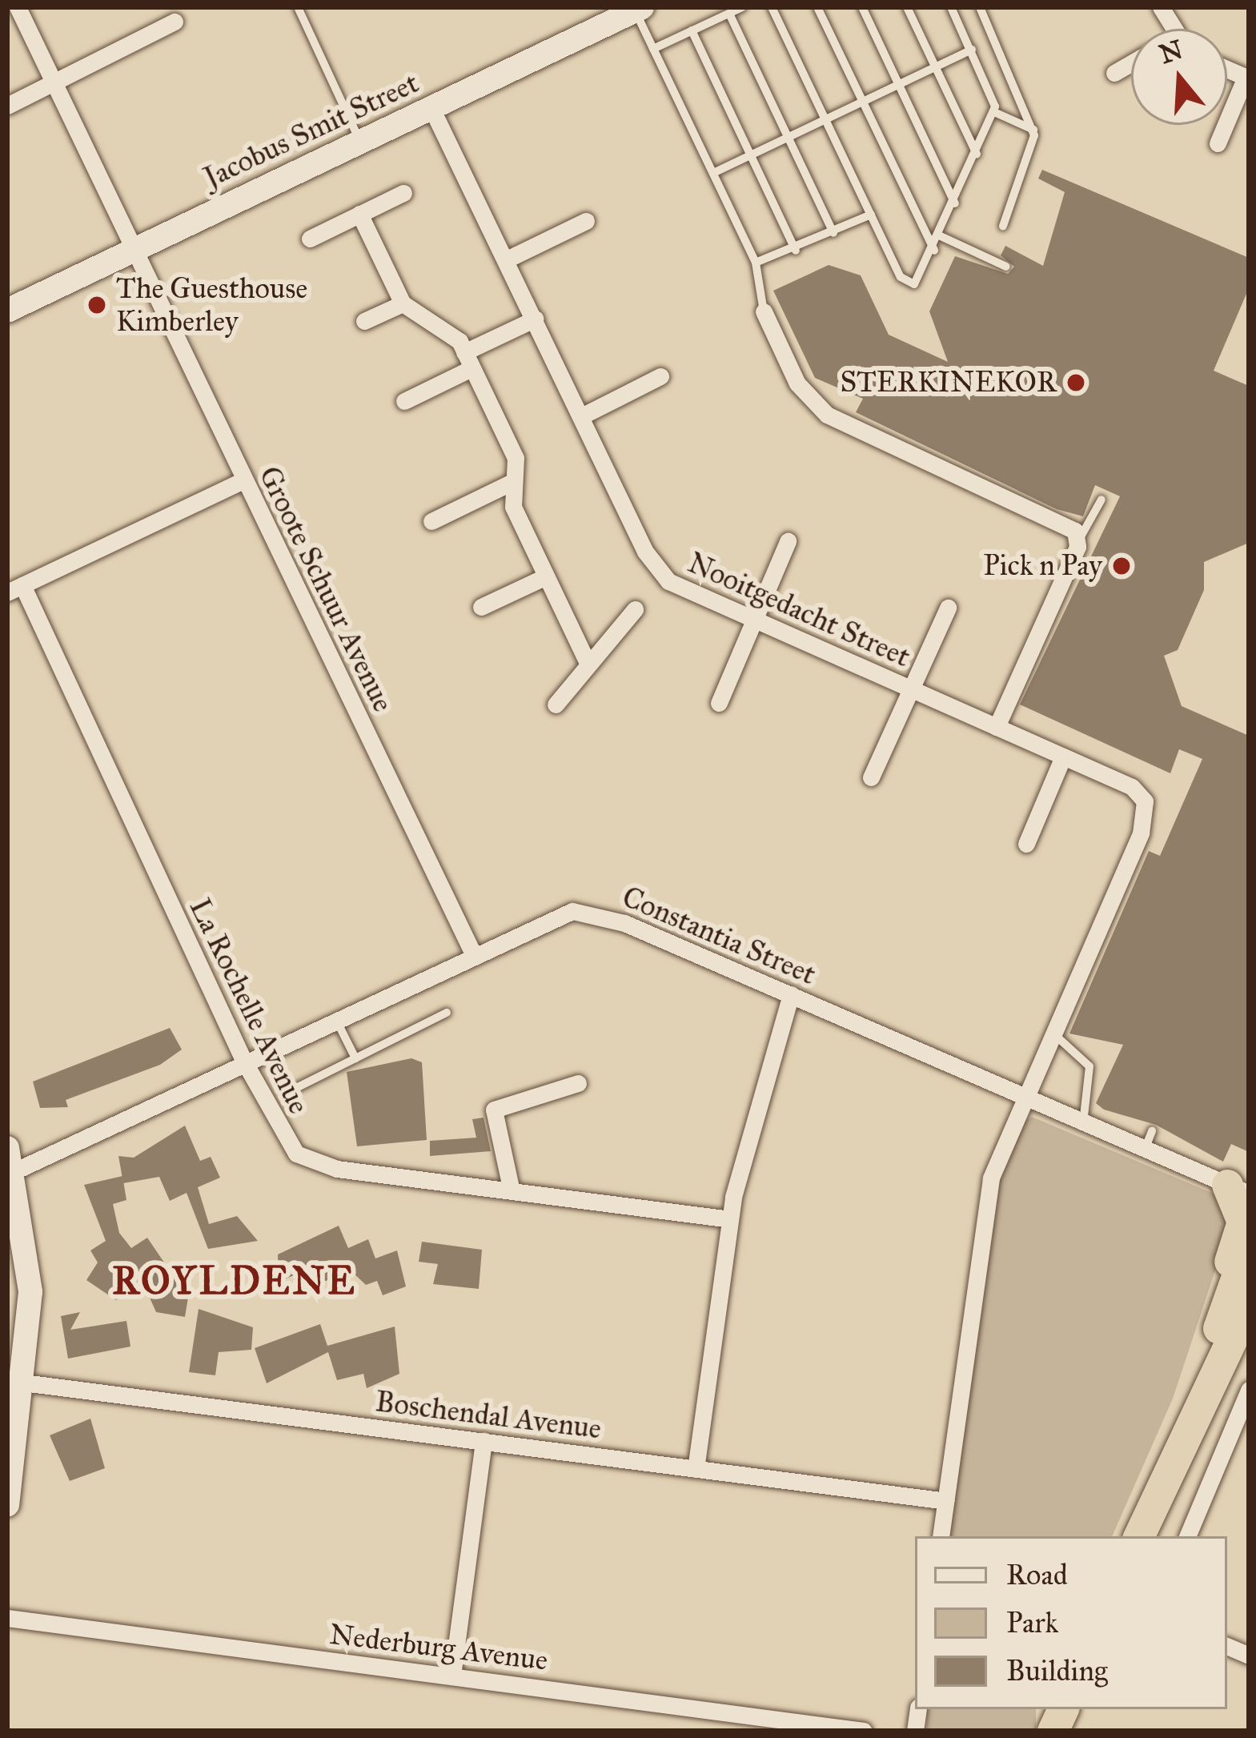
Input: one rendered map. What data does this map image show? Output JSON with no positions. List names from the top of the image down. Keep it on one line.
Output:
{"streets":{"street":["Jacobus Smit Street","Groote Schuur Avenue","Nooitgedacht Street","Constantia Street","La Rochelle Avenue","Boschendal Avenue","Nederburg Avenue"]},"crossings":[["Jacobus Smit Street","Groote Schuur Avenue"],["Jacobus Smit Street","Nooitgedacht Street"],["Groote Schuur Avenue","Constantia Street"],["Constantia Street","La Rochelle Avenue"]],"districts":["ROYLDENE"],"places":["The Guesthouse Kimberley","STERKINEKOR","Pick n Pay"],"legend":["Road","Park","Building"],"north":"top"}
